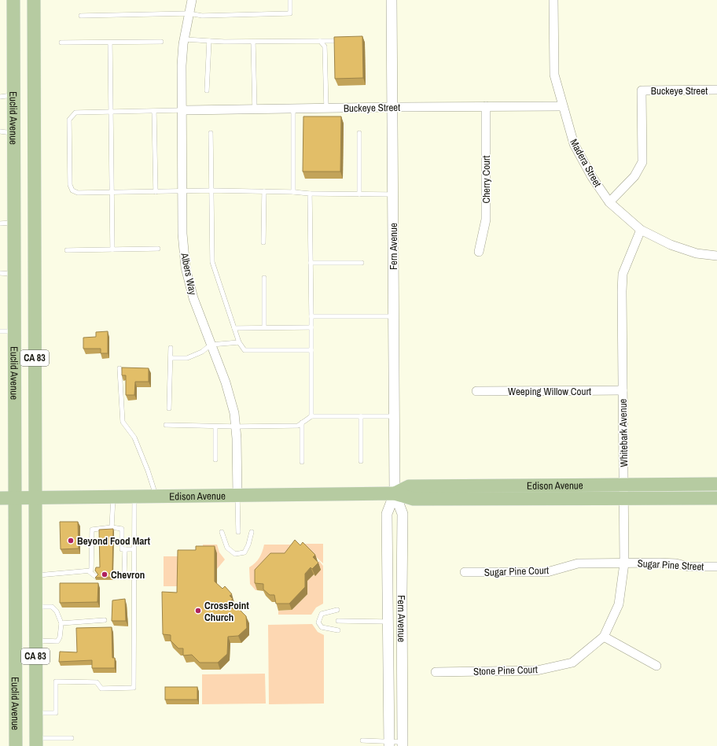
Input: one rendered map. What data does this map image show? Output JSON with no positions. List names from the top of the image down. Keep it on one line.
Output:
{"streets":{"main road":["Euclid Avenue","CA 83","Edison Avenue"],"street":["Buckeye Street","Madera Street","Cherry Court","Fern Avenue","Albers Way","Weeping Willow Court","Whitebark Avenue","Sugar Pine Street","Sugar Pine Court","Stone Pine Court"]},"crossings":[["Buckeye Street","Madera Street"],["Buckeye Street","Cherry Court"],["Buckeye Street","Fern Avenue"],["Buckeye Street","Albers Way"],["Euclid Avenue","Edison Avenue"],["Madera Street","Whitebark Avenue"],["Fern Avenue","Edison Avenue"],["Albers Way","Edison Avenue"],["Weeping Willow Court","Whitebark Avenue"],["Whitebark Avenue","Edison Avenue"],["Whitebark Avenue","Sugar Pine Street"],["Whitebark Avenue","Sugar Pine Court"],["Whitebark Avenue","Stone Pine Court"],["Sugar Pine Street","Sugar Pine Court"]],"places":["Beyond Food Mart","Chevron","CrossPoint Church"]}
